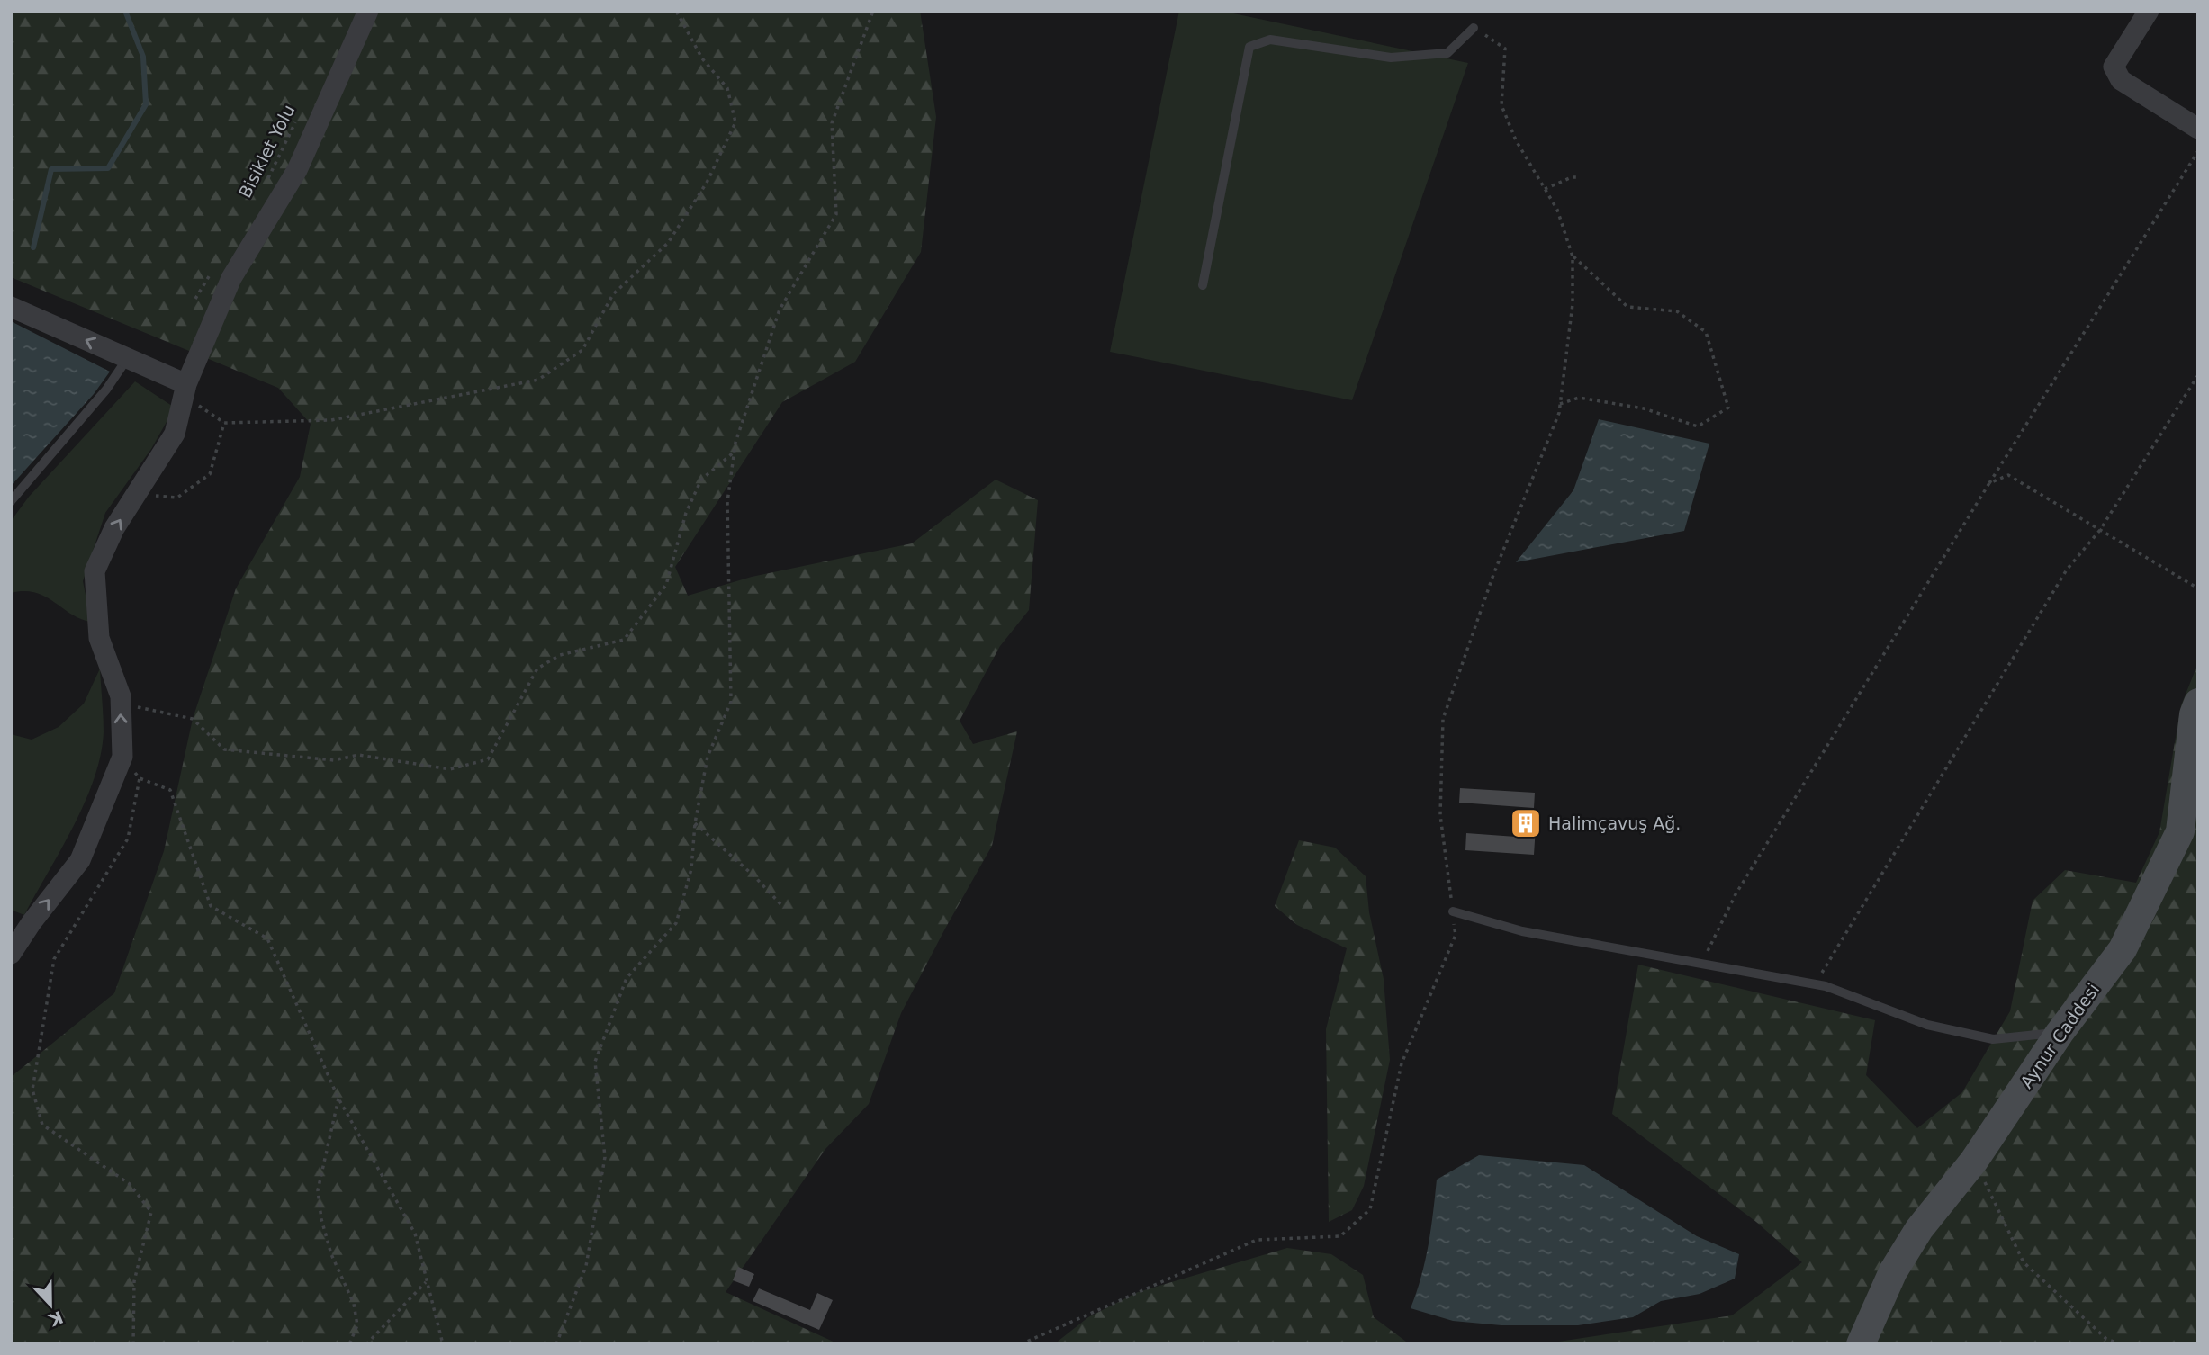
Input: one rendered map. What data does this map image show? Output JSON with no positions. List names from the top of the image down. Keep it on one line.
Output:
{"streets":{"street":["Aynur Caddesi"],"path":["Bisiklet Yolu"]},"places":{"building":["Halimçavuş Ağ."]},"north":"bottom"}
